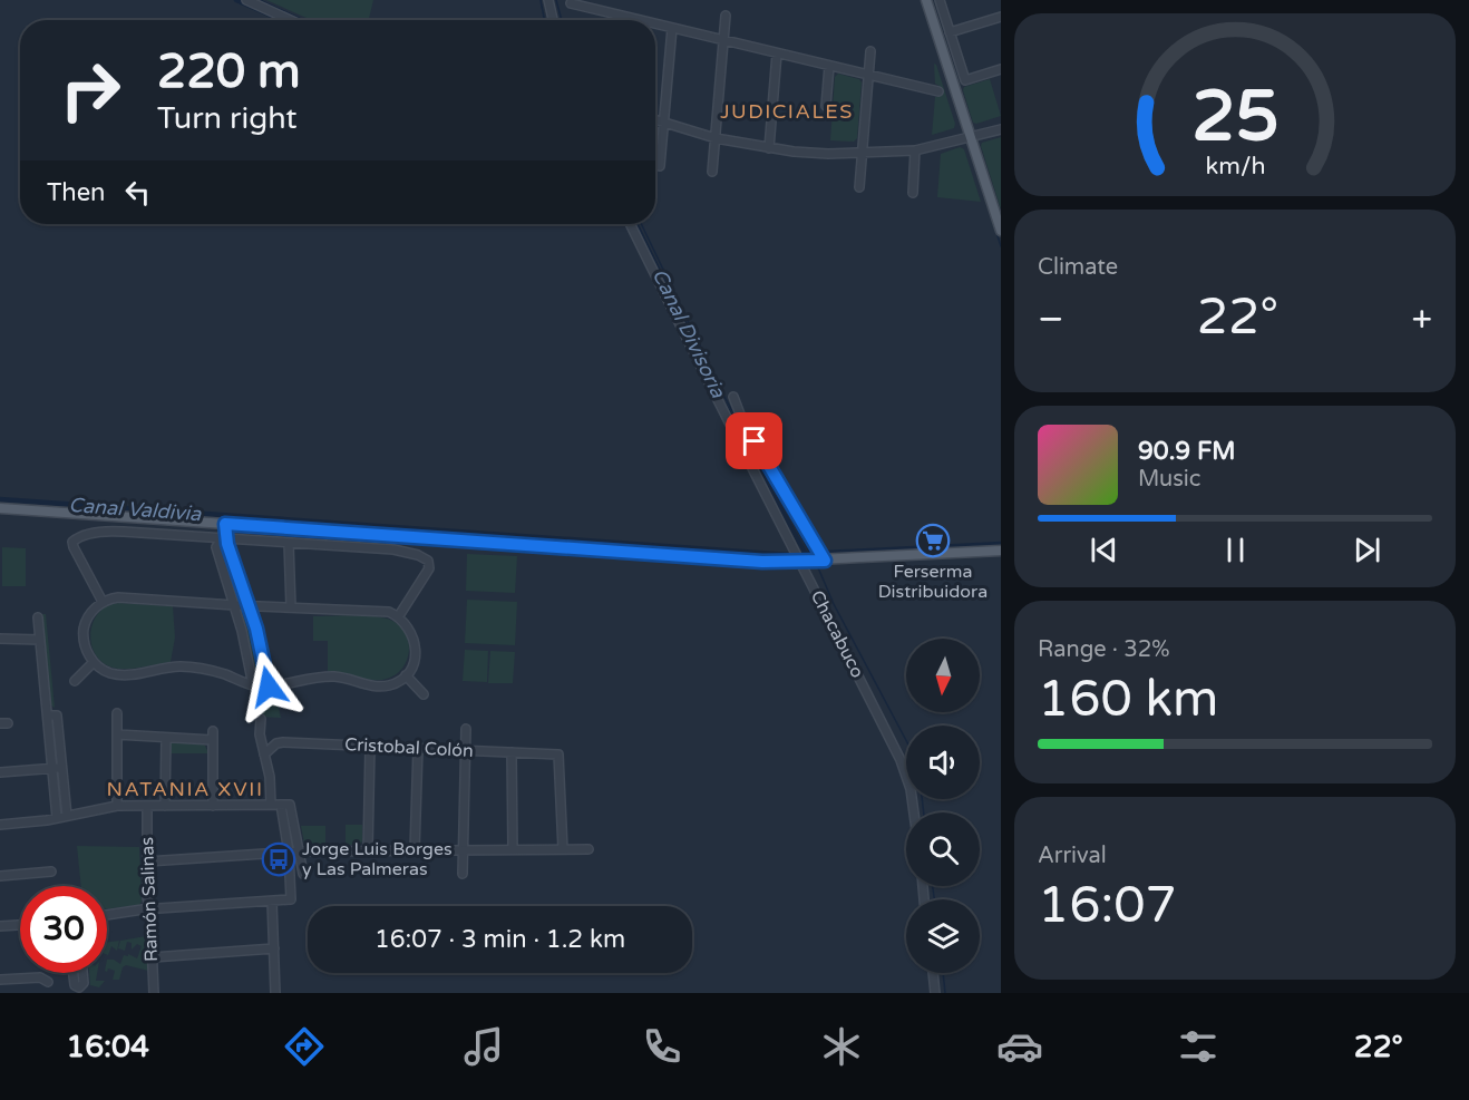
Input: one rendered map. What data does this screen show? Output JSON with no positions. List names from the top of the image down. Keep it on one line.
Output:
{"streets":{"street":["Chacabuco","Cristobal Colón","Ramón Salinas"]},"districts":["JUDICIALES","NATANIA XVII"],"water":["Canal Divisoria","Canal Valdivia"],"places":{"supermarket":["Ferserma Distribuidora"],"bus stop":["Jorge Luis Borges y Las Palmeras"]},"north":"bottom","page":{"turn":["220 m","Turn right"],"then":"Then","tile":["Climate",["Range · 32%","160 km"],["Arrival","16:07"]],"heat":["−","22°","+"],"song":["90.9 FM","Music"],"limit":"30","trip":"16:07 · 3 min · 1.2 km","tabs":["16:04","22°"],"gauge":["25","km/h"]}}
